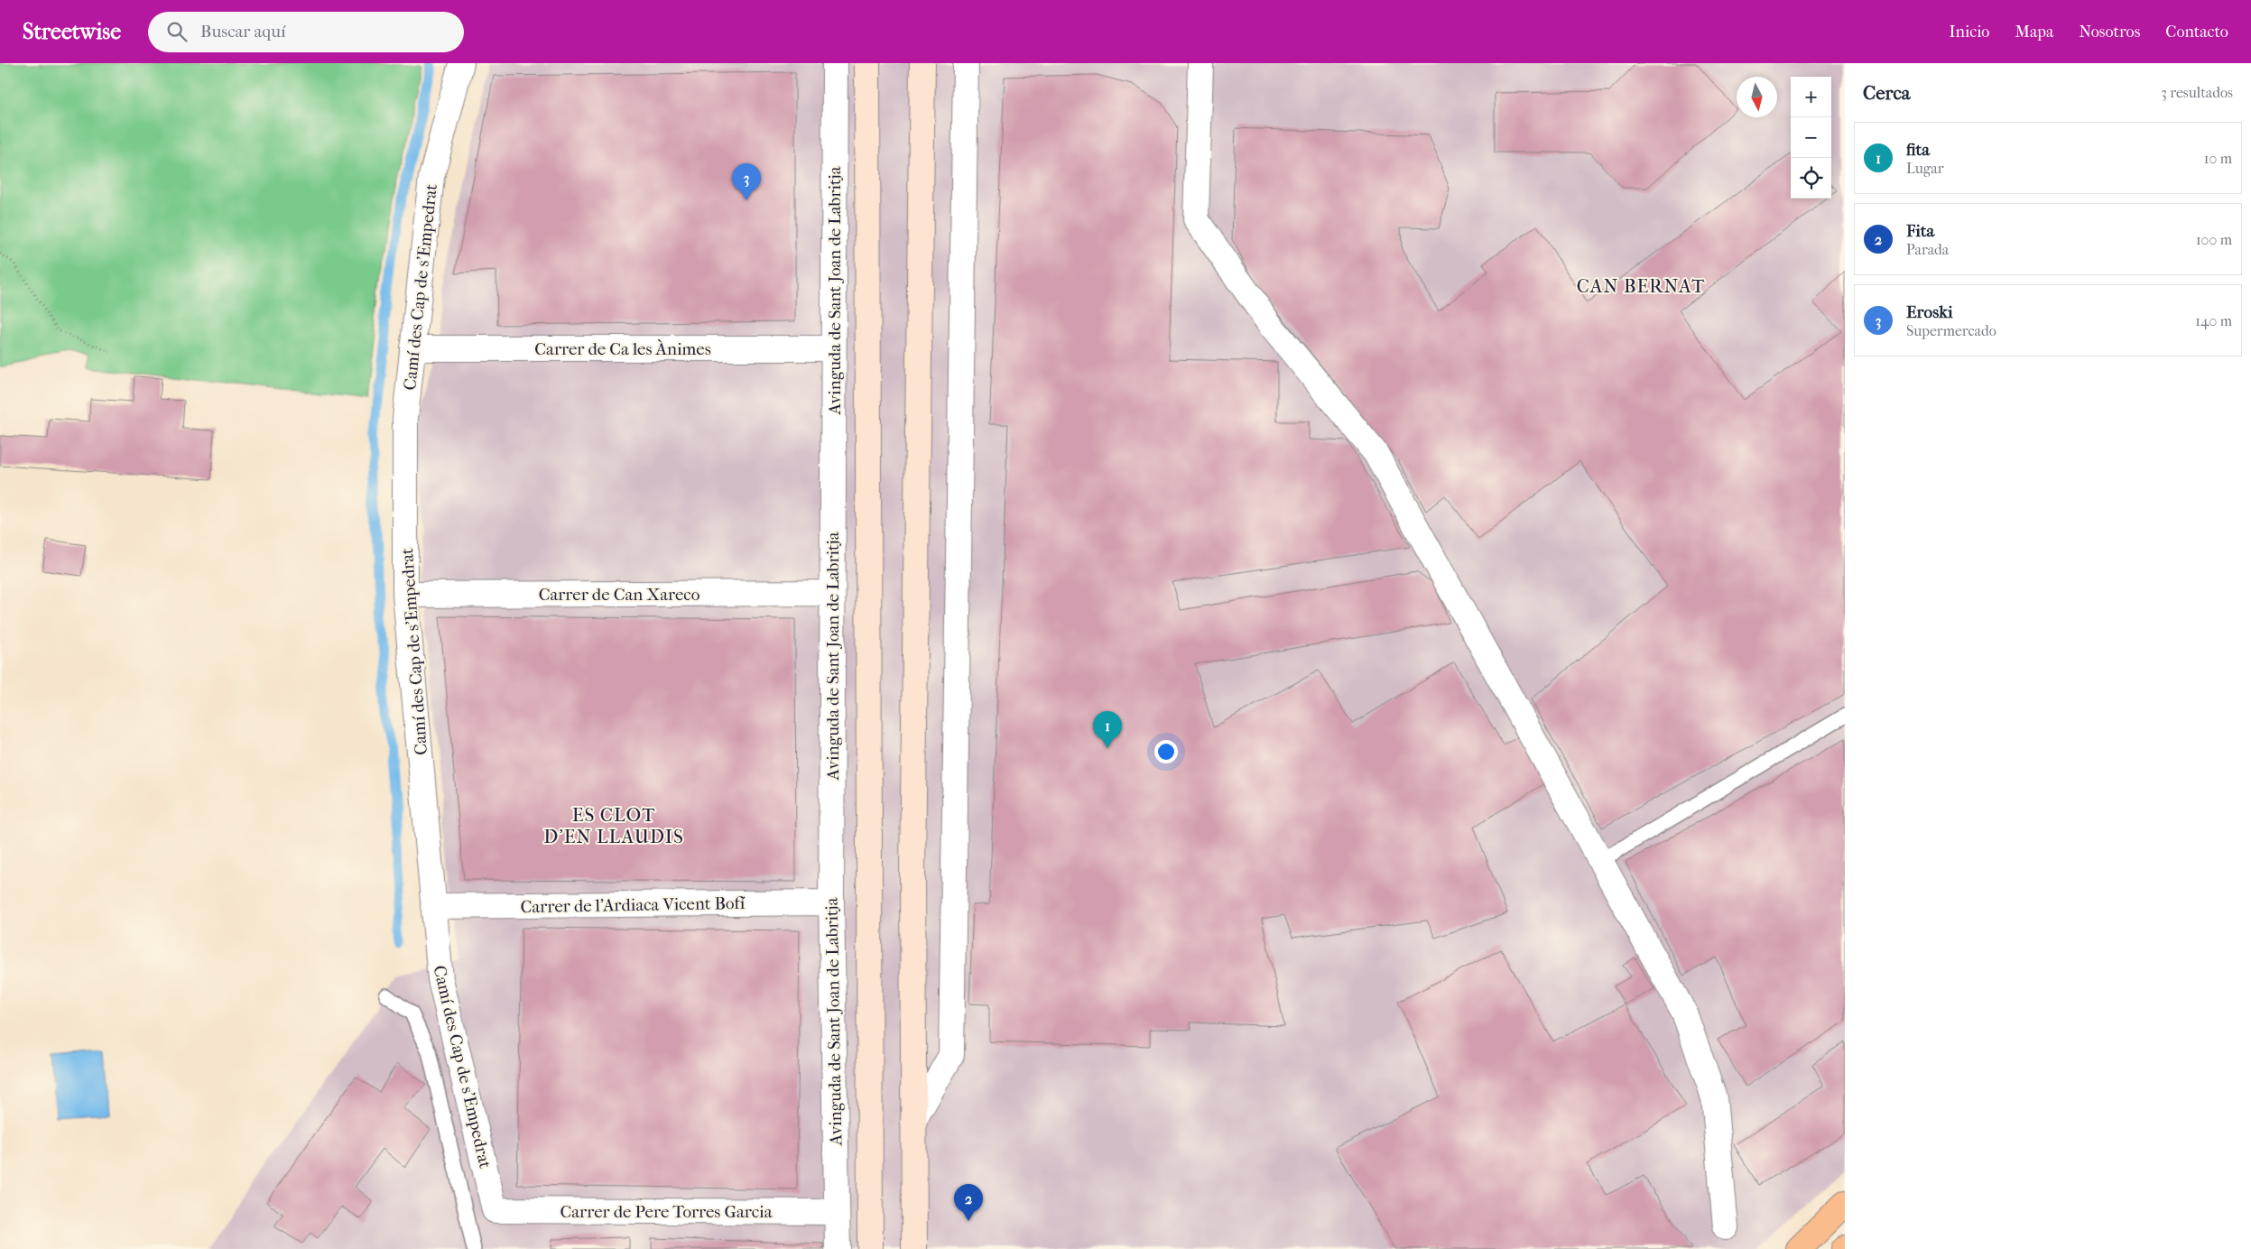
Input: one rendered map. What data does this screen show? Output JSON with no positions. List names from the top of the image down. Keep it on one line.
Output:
{"streets":{"main road":["Avinguda de Sant Joan de Labritja"],"street":["Camí des Cap de s'Empedrat","Carrer de Ca les Ànimes","Carrer de Can Xareco","Carrer de l'Ardiaca Vicent Bofí","Carrer de Pere Torres Garcia"]},"crossings":[["Camí des Cap de s'Empedrat","Carrer de Ca les Ànimes"],["Camí des Cap de s'Empedrat","Carrer de Can Xareco"],["Camí des Cap de s'Empedrat","Carrer de l'Ardiaca Vicent Bofí"],["Camí des Cap de s'Empedrat","Carrer de Pere Torres Garcia"],["Avinguda de Sant Joan de Labritja","Carrer de Ca les Ànimes"],["Avinguda de Sant Joan de Labritja","Carrer de Can Xareco"],["Avinguda de Sant Joan de Labritja","Carrer de l'Ardiaca Vicent Bofí"],["Avinguda de Sant Joan de Labritja","Carrer de Pere Torres Garcia"]],"districts":["CAN BERNAT","ES CLOT D'EN LLAUDIS"],"north":"bottom","page":{"header":"Streetwise","search":"Buscar aquí","nav":["Inicio","Mapa","Nosotros","Contacto"],"heading":["Cerca","3 resultados"],"map_buttons":["+","−"],"list":[{"mark":"1","name":"fita","note":"Lugar","value":"10 m"},{"mark":"2","name":"Fita","note":"Parada","value":"100 m"},{"mark":"3","name":"Eroski","note":"Supermercado","value":"140 m"}],"pins":["3","1","2"]}}
